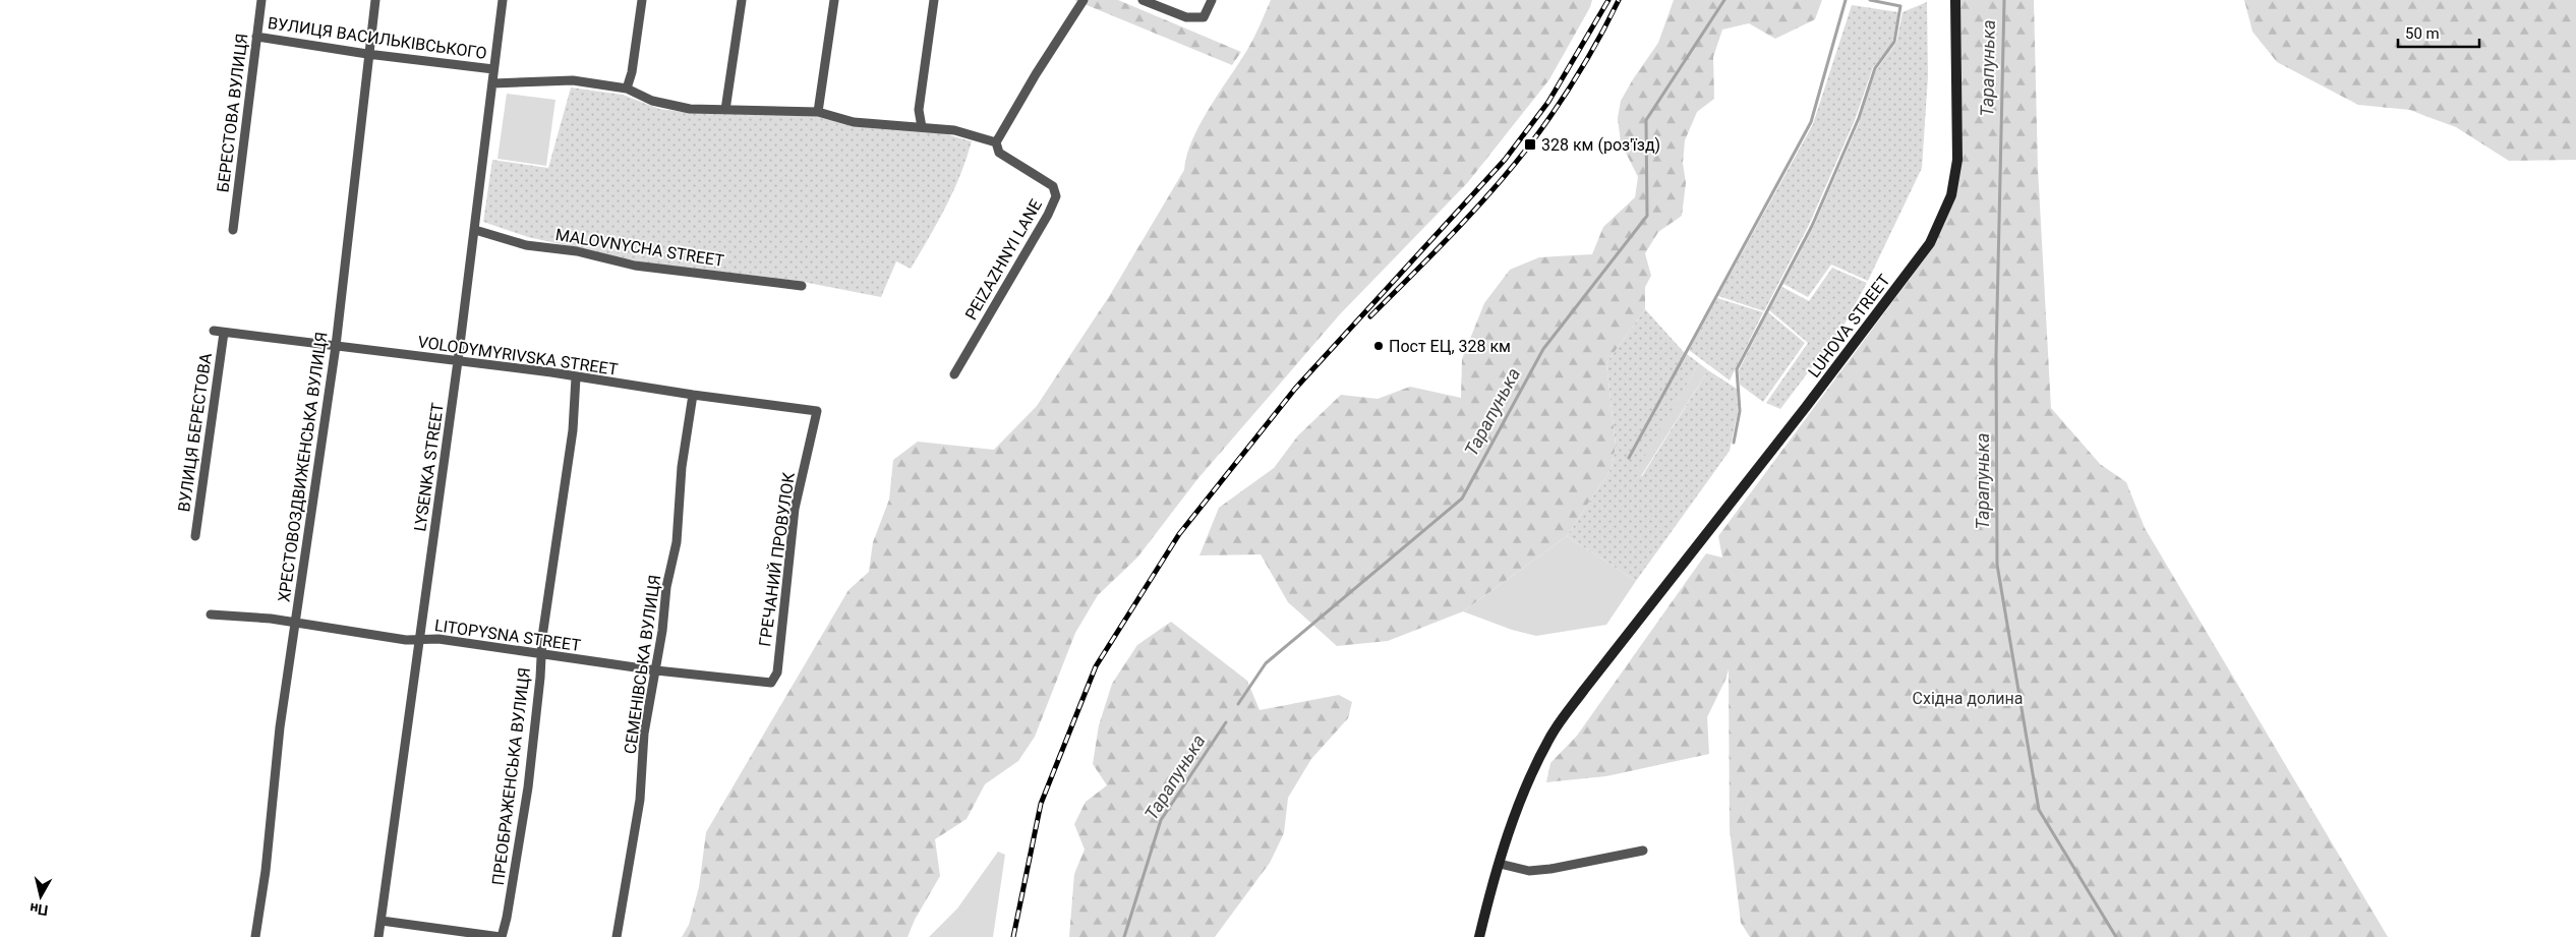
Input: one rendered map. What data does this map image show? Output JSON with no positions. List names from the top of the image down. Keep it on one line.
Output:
{"streets":{"street":["ВУЛИЦЯ ВАСИЛЬКІВСЬКОГО","БЕРЕСТОВА ВУЛИЦЯ","MALOVNYCHA STREET","PEIZAZHNYI LANE","LUHOVA STREET","VOLODYMYRIVSKA STREET","ВУЛИЦЯ БЕРЕСТОВА","ХРЕСТОВОЗДВИЖЕНСЬКА ВУЛИЦЯ","LYSENKA STREET","ГРЕЧАНИЙ ПРОВУЛОК","LITOPYSNA STREET","СЕМЕНІВСЬКА ВУЛИЦЯ","ПРЕОБРАЖЕНСЬКА ВУЛИЦЯ"]},"crossings":[["ВУЛИЦЯ ВАСИЛЬКІВСЬКОГО","БЕРЕСТОВА ВУЛИЦЯ"],["ВУЛИЦЯ ВАСИЛЬКІВСЬКОГО","PEIZAZHNYI LANE"],["ВУЛИЦЯ ВАСИЛЬКІВСЬКОГО","ХРЕСТОВОЗДВИЖЕНСЬКА ВУЛИЦЯ"],["ВУЛИЦЯ ВАСИЛЬКІВСЬКОГО","LYSENKA STREET"],["MALOVNYCHA STREET","LYSENKA STREET"],["VOLODYMYRIVSKA STREET","ВУЛИЦЯ БЕРЕСТОВА"],["VOLODYMYRIVSKA STREET","ХРЕСТОВОЗДВИЖЕНСЬКА ВУЛИЦЯ"],["VOLODYMYRIVSKA STREET","LYSENKA STREET"],["VOLODYMYRIVSKA STREET","ГРЕЧАНИЙ ПРОВУЛОК"],["VOLODYMYRIVSKA STREET","СЕМЕНІВСЬКА ВУЛИЦЯ"],["VOLODYMYRIVSKA STREET","ПРЕОБРАЖЕНСЬКА ВУЛИЦЯ"],["ХРЕСТОВОЗДВИЖЕНСЬКА ВУЛИЦЯ","LITOPYSNA STREET"],["LYSENKA STREET","LITOPYSNA STREET"],["ГРЕЧАНИЙ ПРОВУЛОК","LITOPYSNA STREET"],["LITOPYSNA STREET","СЕМЕНІВСЬКА ВУЛИЦЯ"],["LITOPYSNA STREET","ПРЕОБРАЖЕНСЬКА ВУЛИЦЯ"]],"water":["Тарапунька"],"parks":["Східна долина"],"places":{"transit":["328 км (роз'їзд)"],"other":["Пост ЕЦ, 328 км"]},"scale_bar":"50 m","north":"bottom"}
